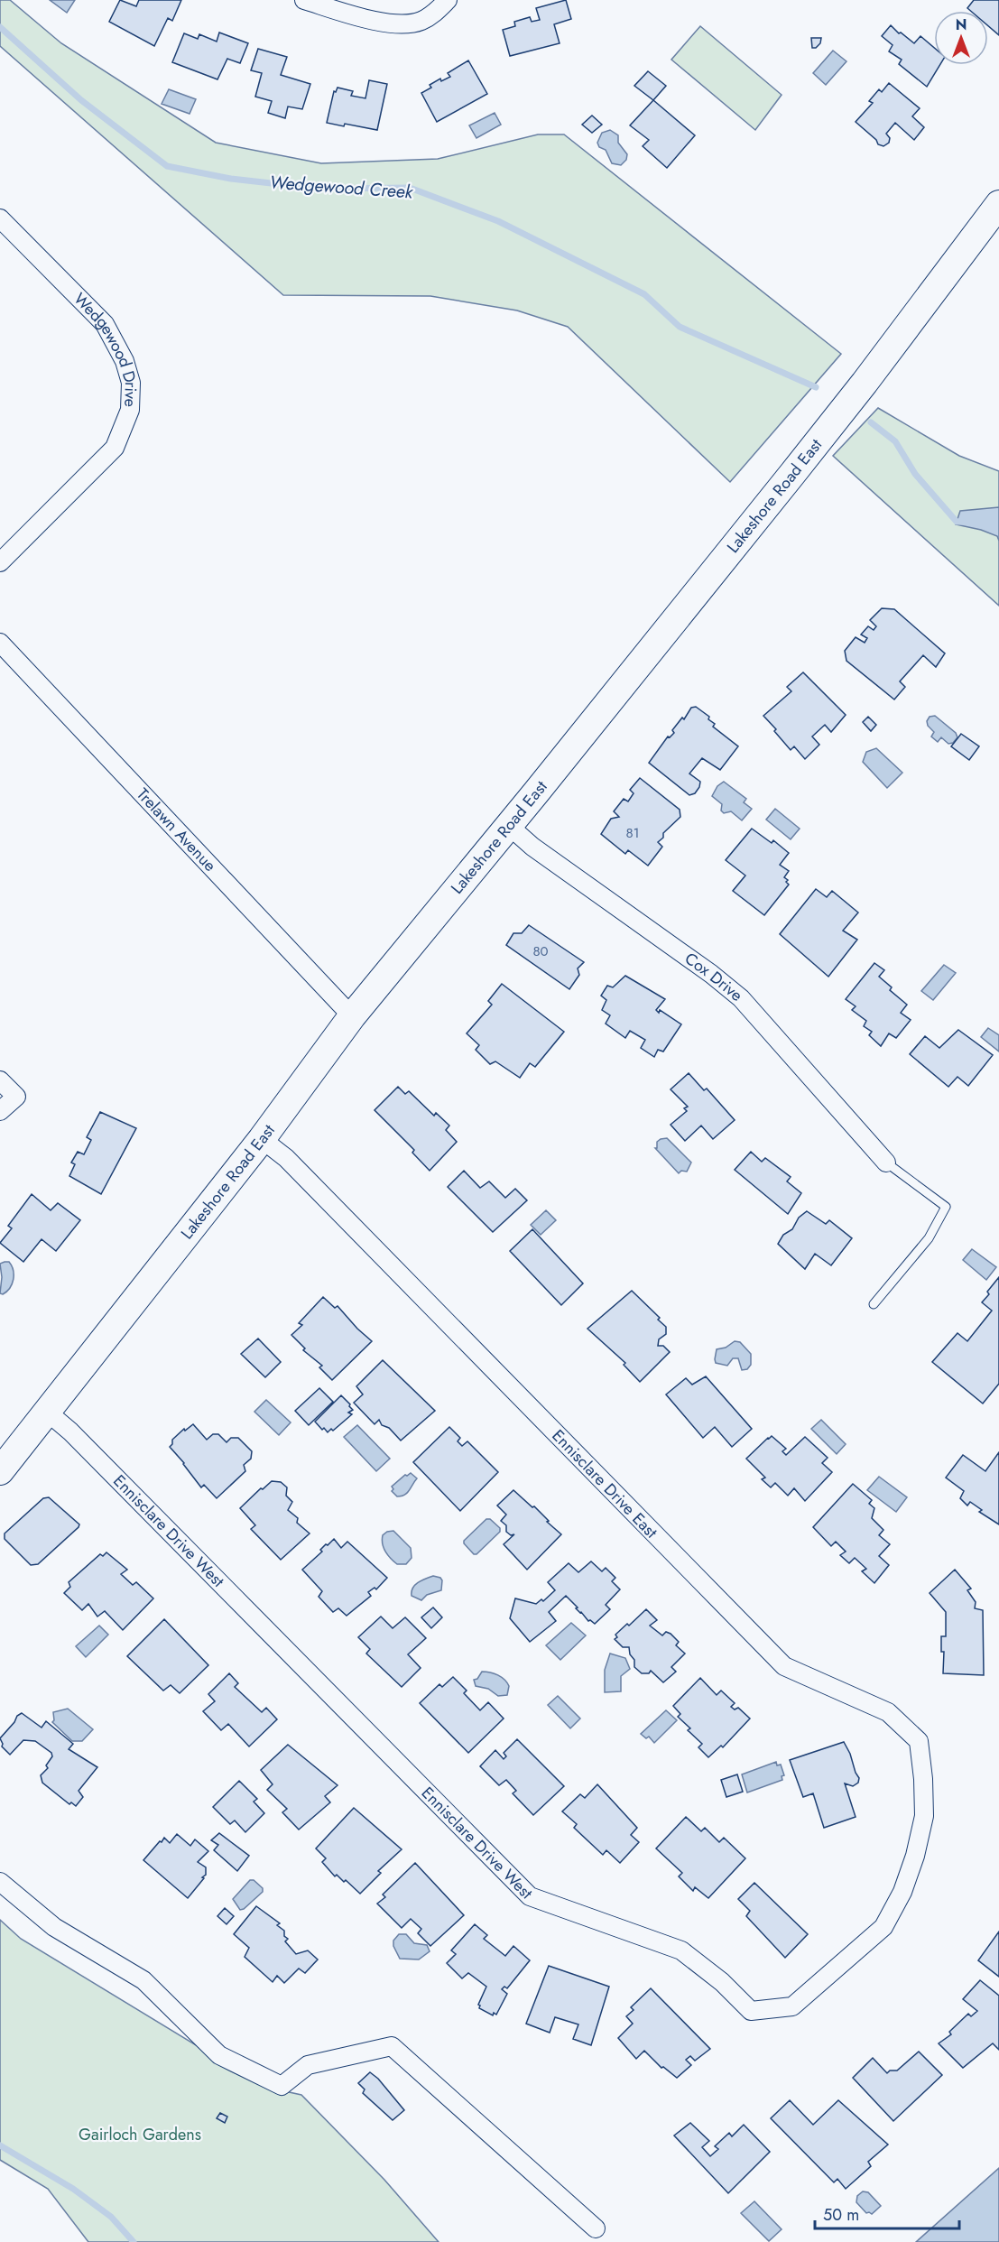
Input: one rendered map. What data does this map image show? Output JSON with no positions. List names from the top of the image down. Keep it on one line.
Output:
{"streets":{"main road":["Lakeshore Road East"],"street":["Wedgewood Drive","Trelawn Avenue","Cox Drive","Ennisclare Drive East","Ennisclare Drive West"]},"crossings":[["Lakeshore Road East","Trelawn Avenue"],["Lakeshore Road East","Cox Drive"],["Lakeshore Road East","Ennisclare Drive East"],["Lakeshore Road East","Ennisclare Drive West"],["Ennisclare Drive East","Ennisclare Drive West"]],"water":["Wedgewood Creek"],"parks":["Gairloch Gardens"],"house_numbers":["81","80"],"scale_bar":"50 m","north":"top"}
